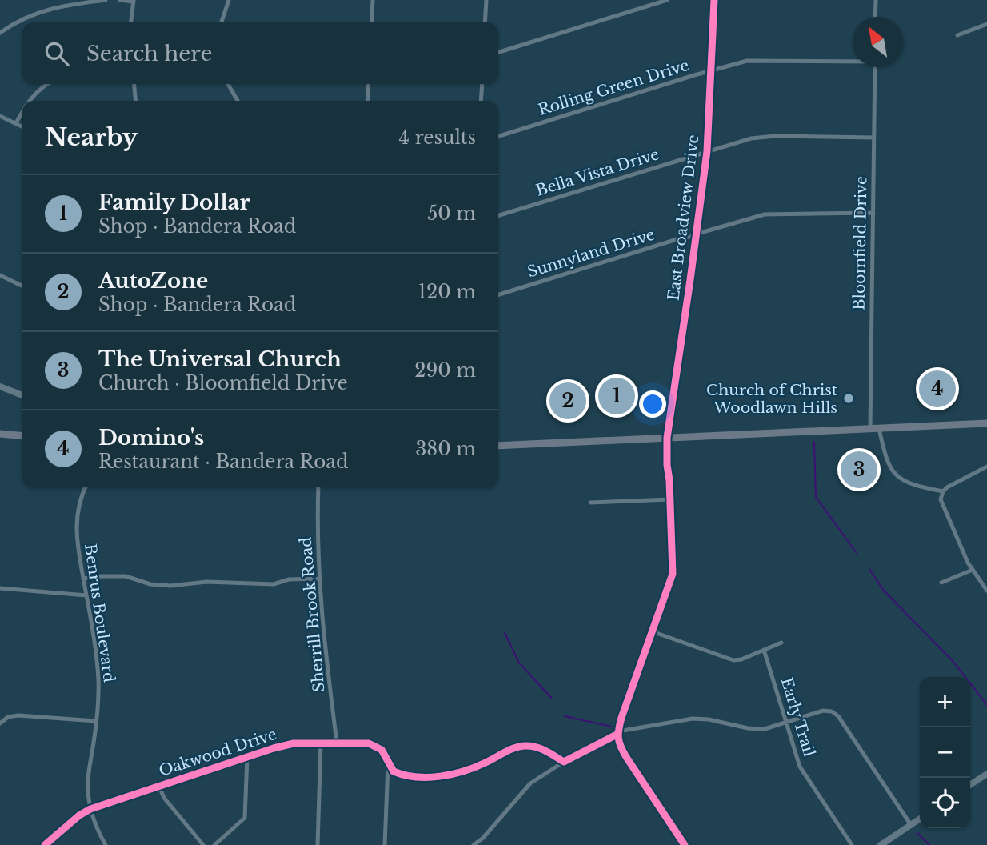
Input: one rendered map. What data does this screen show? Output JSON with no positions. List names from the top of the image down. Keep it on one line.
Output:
{"streets":{"street":["Rolling Green Drive","Bella Vista Drive","East Broadview Drive","Bloomfield Drive","Sunnyland Drive","Benrus Boulevard","Sherrill Brook Road","Early Trail","Oakwood Drive"]},"crossings":[["Rolling Green Drive","East Broadview Drive"],["Bella Vista Drive","East Broadview Drive"],["Bella Vista Drive","Bloomfield Drive"],["East Broadview Drive","Sunnyland Drive"],["Bloomfield Drive","Sunnyland Drive"],["Benrus Boulevard","Oakwood Drive"],["Sherrill Brook Road","Oakwood Drive"]],"places":["Church of Christ Woodlawn Hills"],"north":"top left","page":{"search":"Search here","heading":["Nearby","4 results"],"list":[{"mark":"1","name":"Family Dollar","note":"Shop · Bandera Road","value":"50 m"},{"mark":"2","name":"AutoZone","note":"Shop · Bandera Road","value":"120 m"},{"mark":"3","name":"The Universal Church","note":"Church · Bloomfield Drive","value":"290 m"},{"mark":"4","name":"Domino's","note":"Restaurant · Bandera Road","value":"380 m"}],"pins":["4","1","2","3"],"map_buttons":["+","−"]}}
